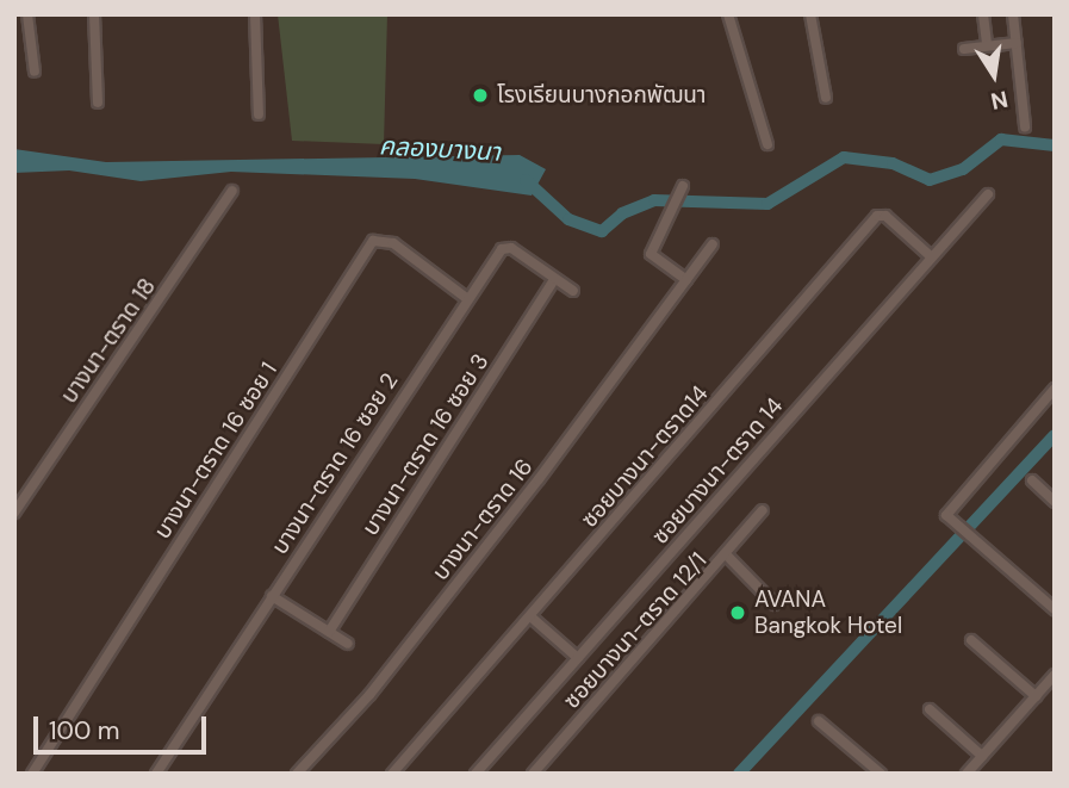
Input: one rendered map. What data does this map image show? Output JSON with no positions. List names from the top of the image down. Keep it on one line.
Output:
{"streets":{"street":["บางนา-ตราด 18","บางนา-ตราด 16 ซอย 3","บางนา-ตราด 16 ซอย 1","ซอยบางนา-ตราด14","บางนา-ตราด 16 ซอย 2","ซอยบางนา-ตราด 14","บางนา-ตราด 16","ซอยบางนา-ตราด 12/1"]},"crossings":[["บางนา-ตราด 16 ซอย 3","บางนา-ตราด 16 ซอย 2"],["บางนา-ตราด 16 ซอย 1","บางนา-ตราด 16 ซอย 2"],["ซอยบางนา-ตราด14","ซอยบางนา-ตราด 14"]],"water":["คลองบางนา"],"places":["โรงเรียนบางกอกพัฒนา","AVANA Bangkok Hotel"],"scale_bar":"100 m","north":"bottom"}
